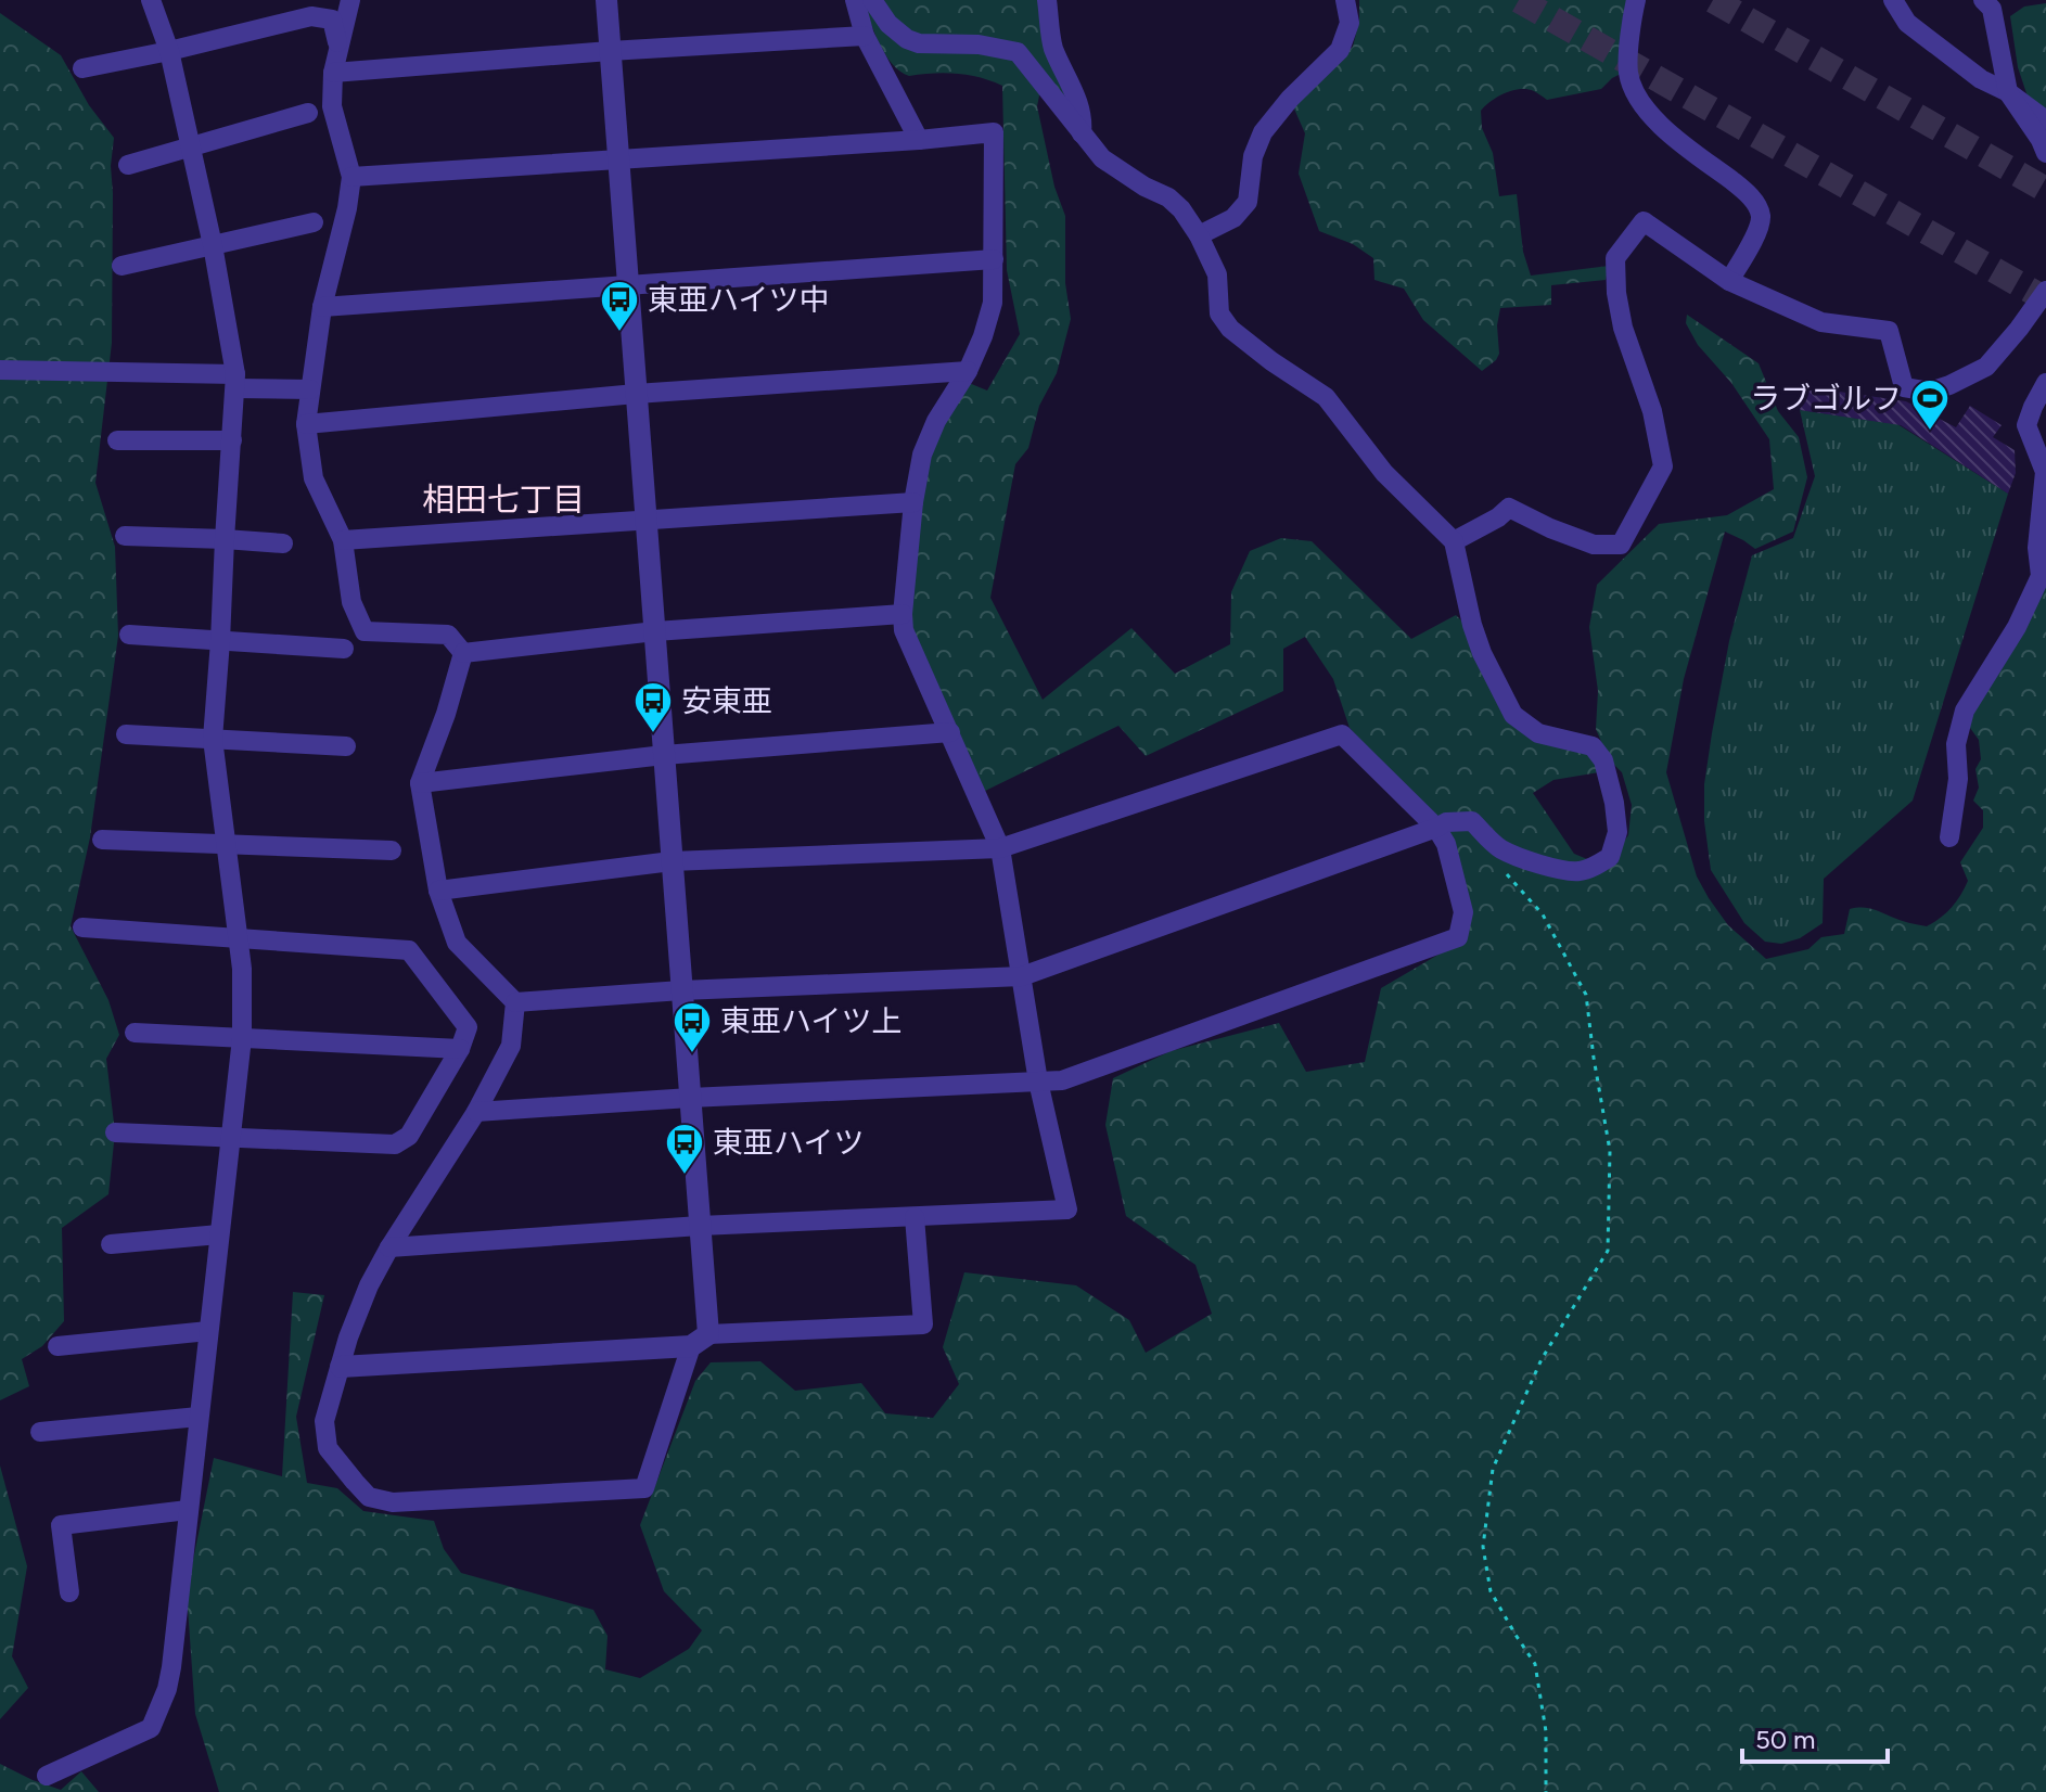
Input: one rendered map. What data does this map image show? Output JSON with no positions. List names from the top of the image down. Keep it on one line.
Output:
{"districts":["相田七丁目"],"places":{"bus stop":["東亜ハイツ中","安東亜","東亜ハイツ上","東亜ハイツ"],"sports":["ラブゴルフ"]},"scale_bar":"50 m"}
